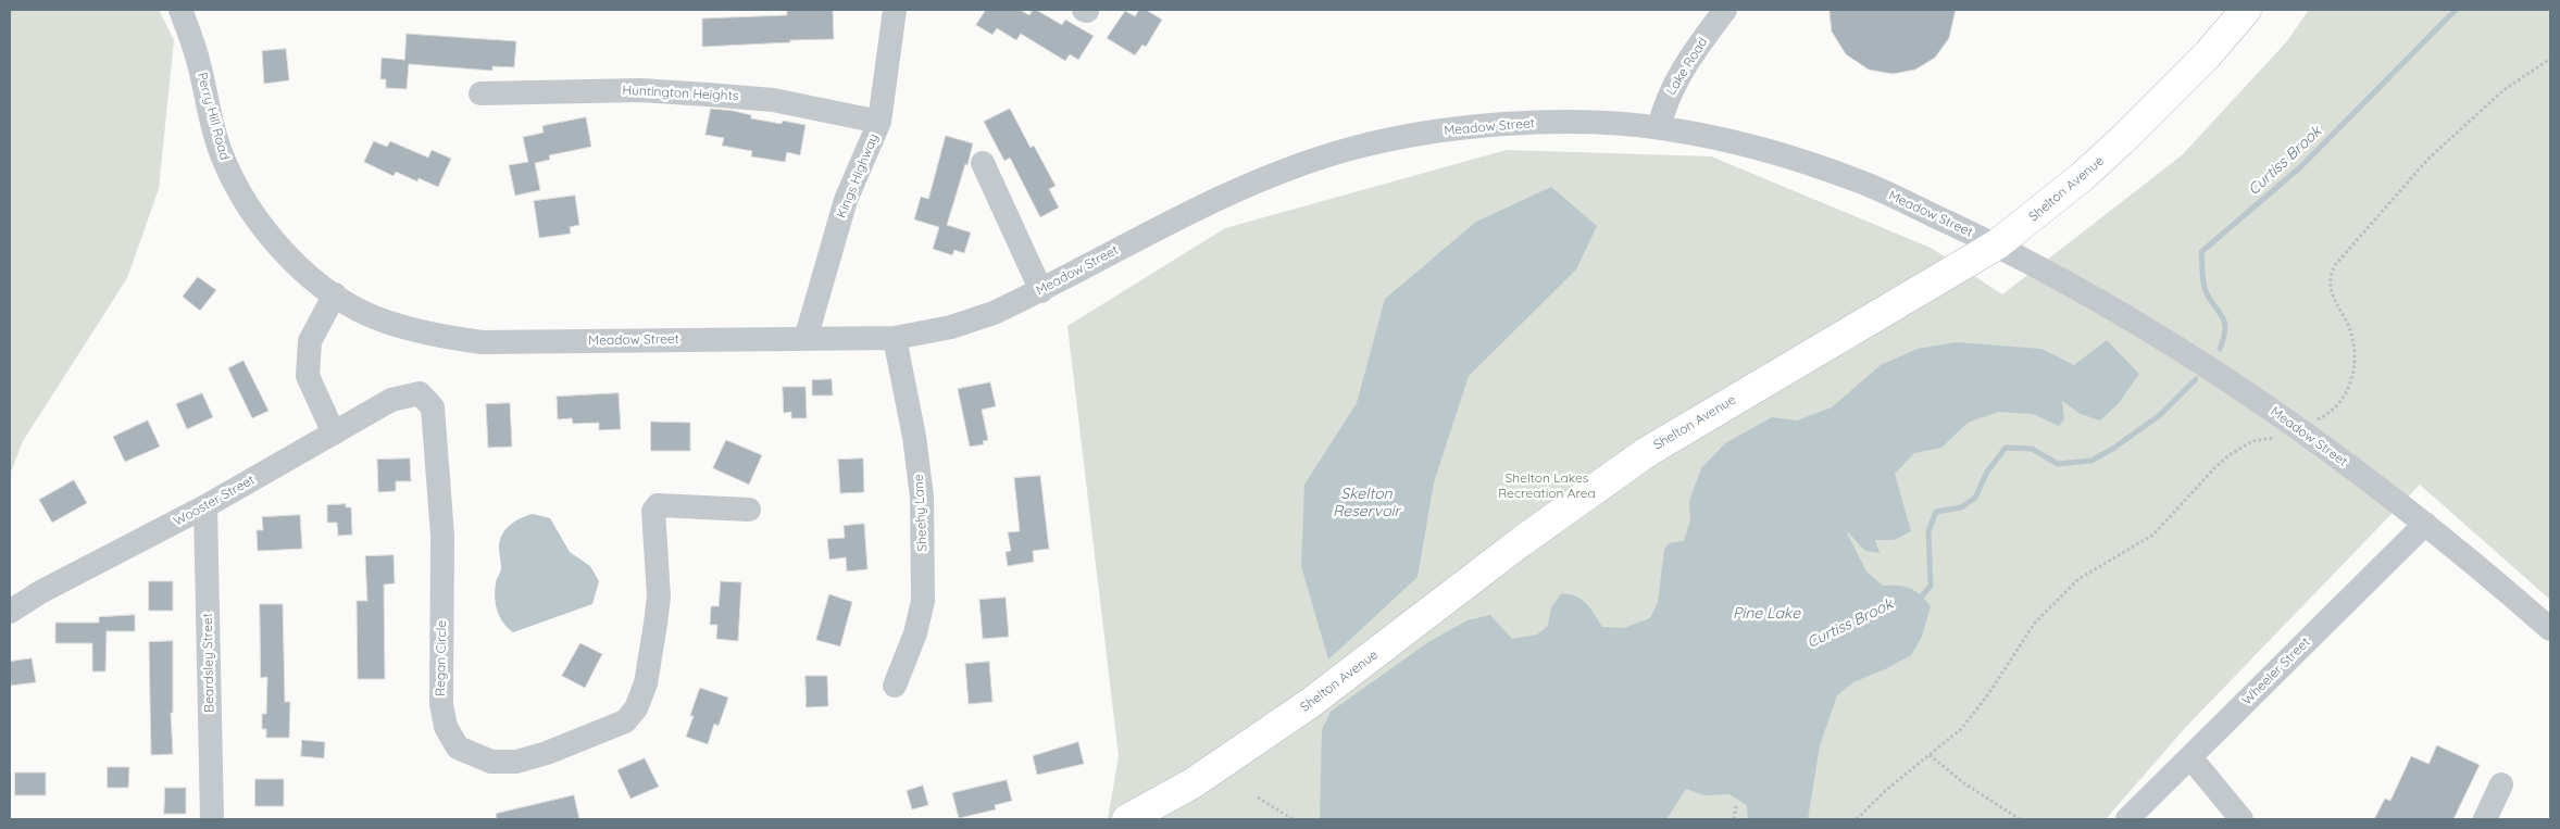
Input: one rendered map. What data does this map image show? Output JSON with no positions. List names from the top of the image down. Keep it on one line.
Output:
{"streets":{"main road":["Shelton Avenue"],"street":["Lake Road","Huntington Heights","Perry Hill Road","Meadow Street","Kings Highway","Wooster Street","Sheehy Lane","Regan Circle","Beardsley Street","Wheeler Street"]},"crossings":[["Lake Road","Meadow Street"],["Huntington Heights","Kings Highway"],["Perry Hill Road","Meadow Street"],["Meadow Street","Kings Highway"],["Meadow Street","Shelton Avenue"],["Meadow Street","Sheehy Lane"],["Meadow Street","Wheeler Street"],["Wooster Street","Regan Circle"],["Wooster Street","Beardsley Street"]],"water":["Curtiss Brook","Skelton Reservoir","Pine Lake"],"parks":["Shelton Lakes Recreation Area"]}
